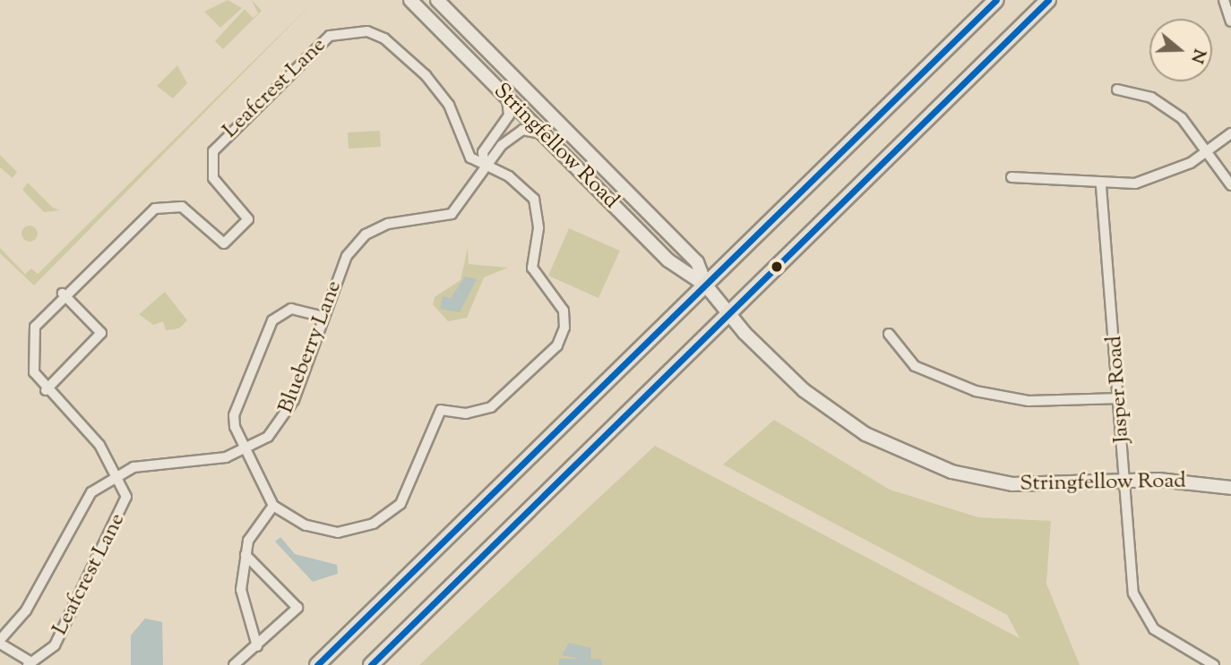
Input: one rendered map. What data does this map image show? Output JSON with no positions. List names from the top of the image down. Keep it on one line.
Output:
{"streets":{"main road":["Stringfellow Road"],"street":["Leafcrest Lane","Blueberry Lane","Jasper Road"]},"crossings":[["Leafcrest Lane","Blueberry Lane"],["Stringfellow Road","Blueberry Lane"],["Stringfellow Road","Jasper Road"]],"north":"right"}
